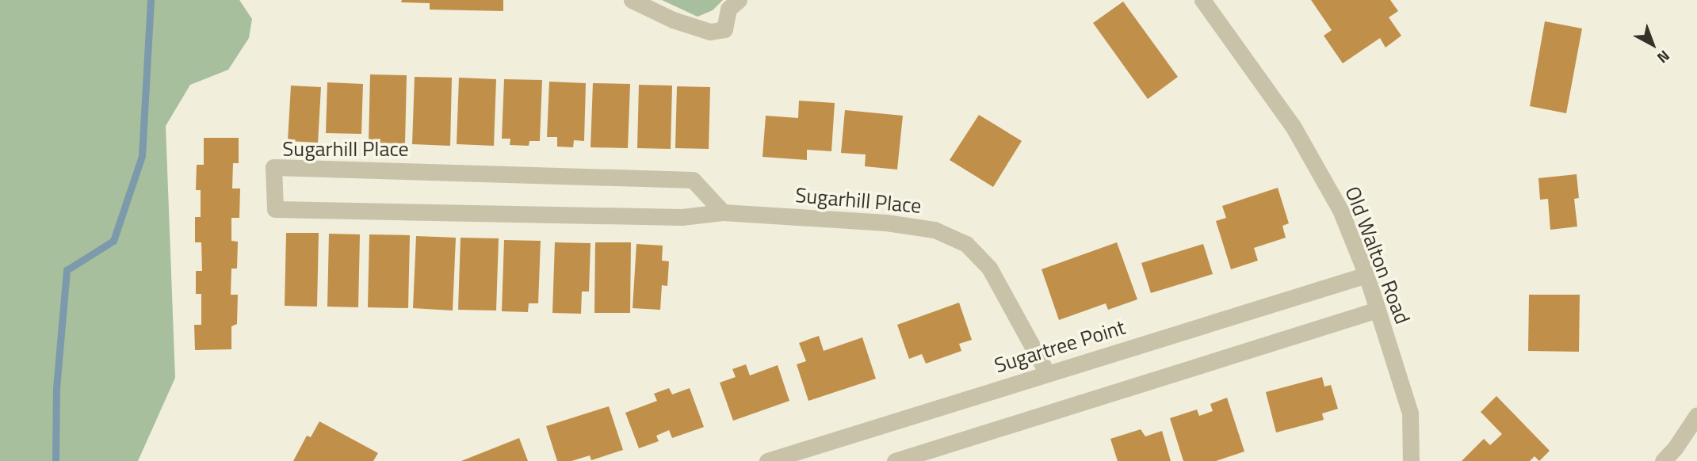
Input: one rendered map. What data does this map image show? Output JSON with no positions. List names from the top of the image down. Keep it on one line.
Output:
{"streets":{"street":["Sugarhill Place","Old Walton Road","Sugartree Point"]},"crossings":[["Sugarhill Place","Sugartree Point"],["Old Walton Road","Sugartree Point"]],"north":"bottom right"}
